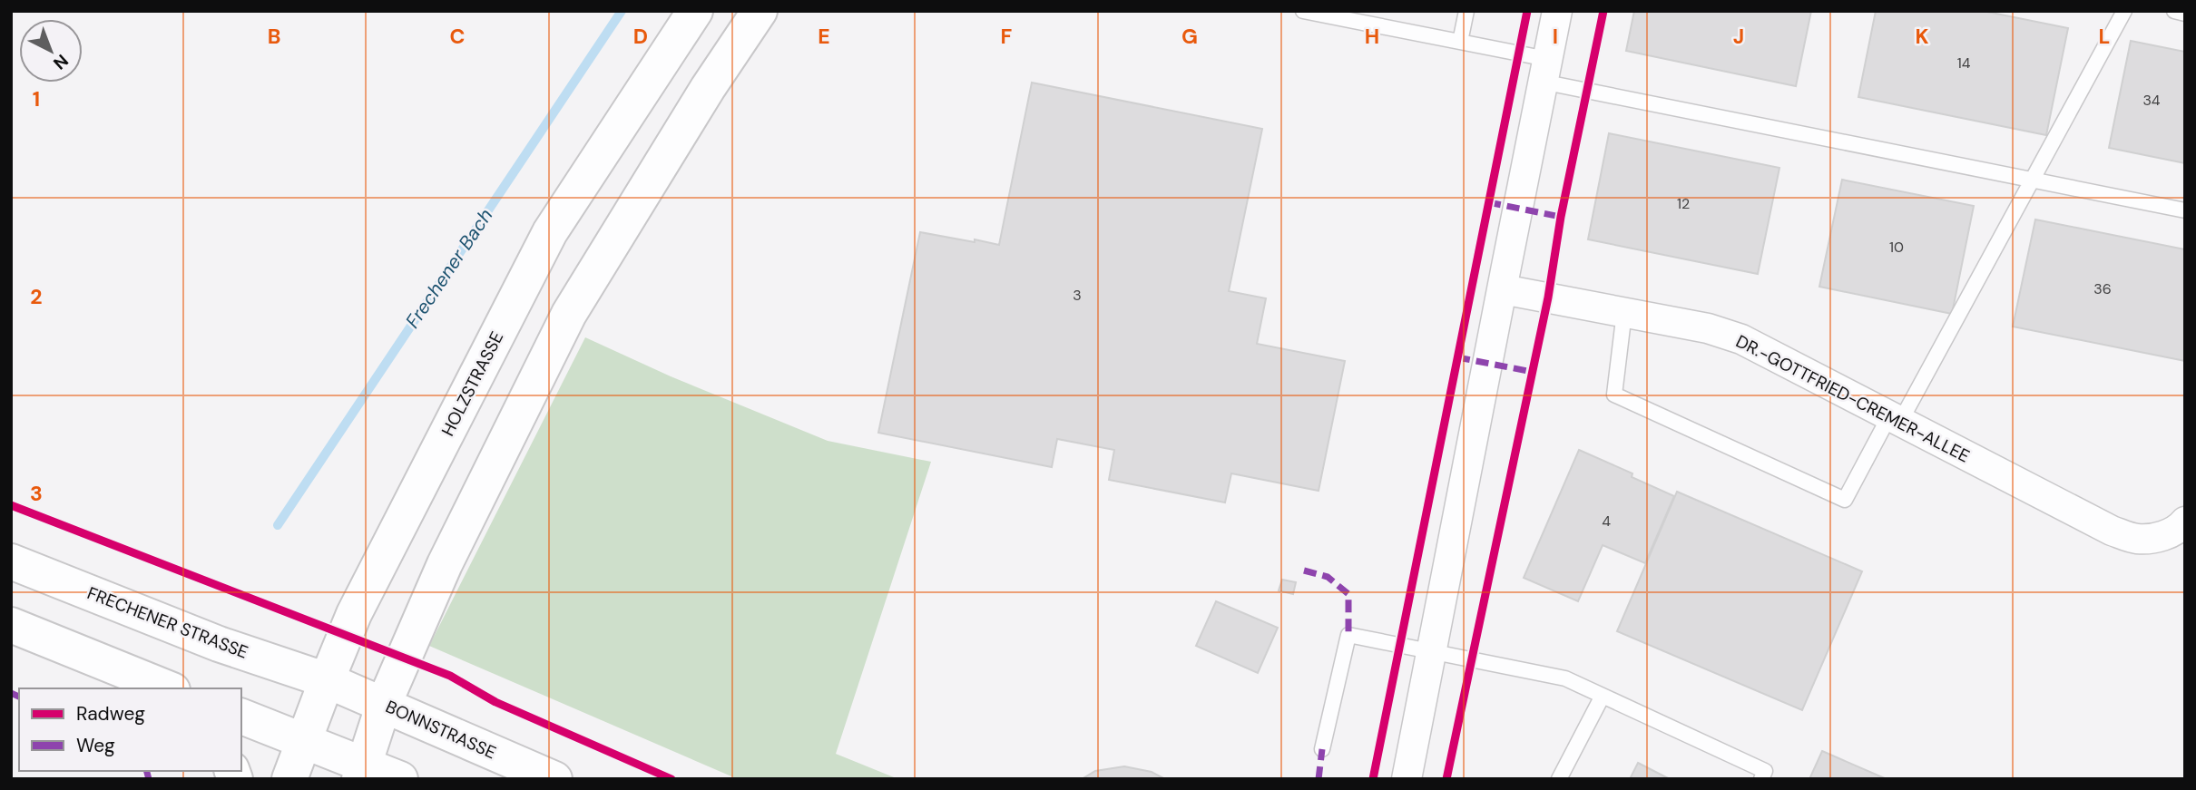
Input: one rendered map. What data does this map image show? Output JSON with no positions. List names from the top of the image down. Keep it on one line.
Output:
{"streets":{"main road":["HOLZSTRASSE","FRECHENER STRASSE","BONNSTRASSE"],"street":["DR.-GOTTFRIED-CREMER-ALLEE"]},"crossings":[["HOLZSTRASSE","FRECHENER STRASSE"],["HOLZSTRASSE","BONNSTRASSE"],["FRECHENER STRASSE","BONNSTRASSE"]],"water":["Frechener Bach"],"house_numbers":["14","34","12","10","36","3","4"],"legend":["Radweg","Weg"],"north":"bottom right","grid":{"columns":["B","C","D","E","F","G","H","I","J","K","L"],"rows":["1","2","3"]}}
